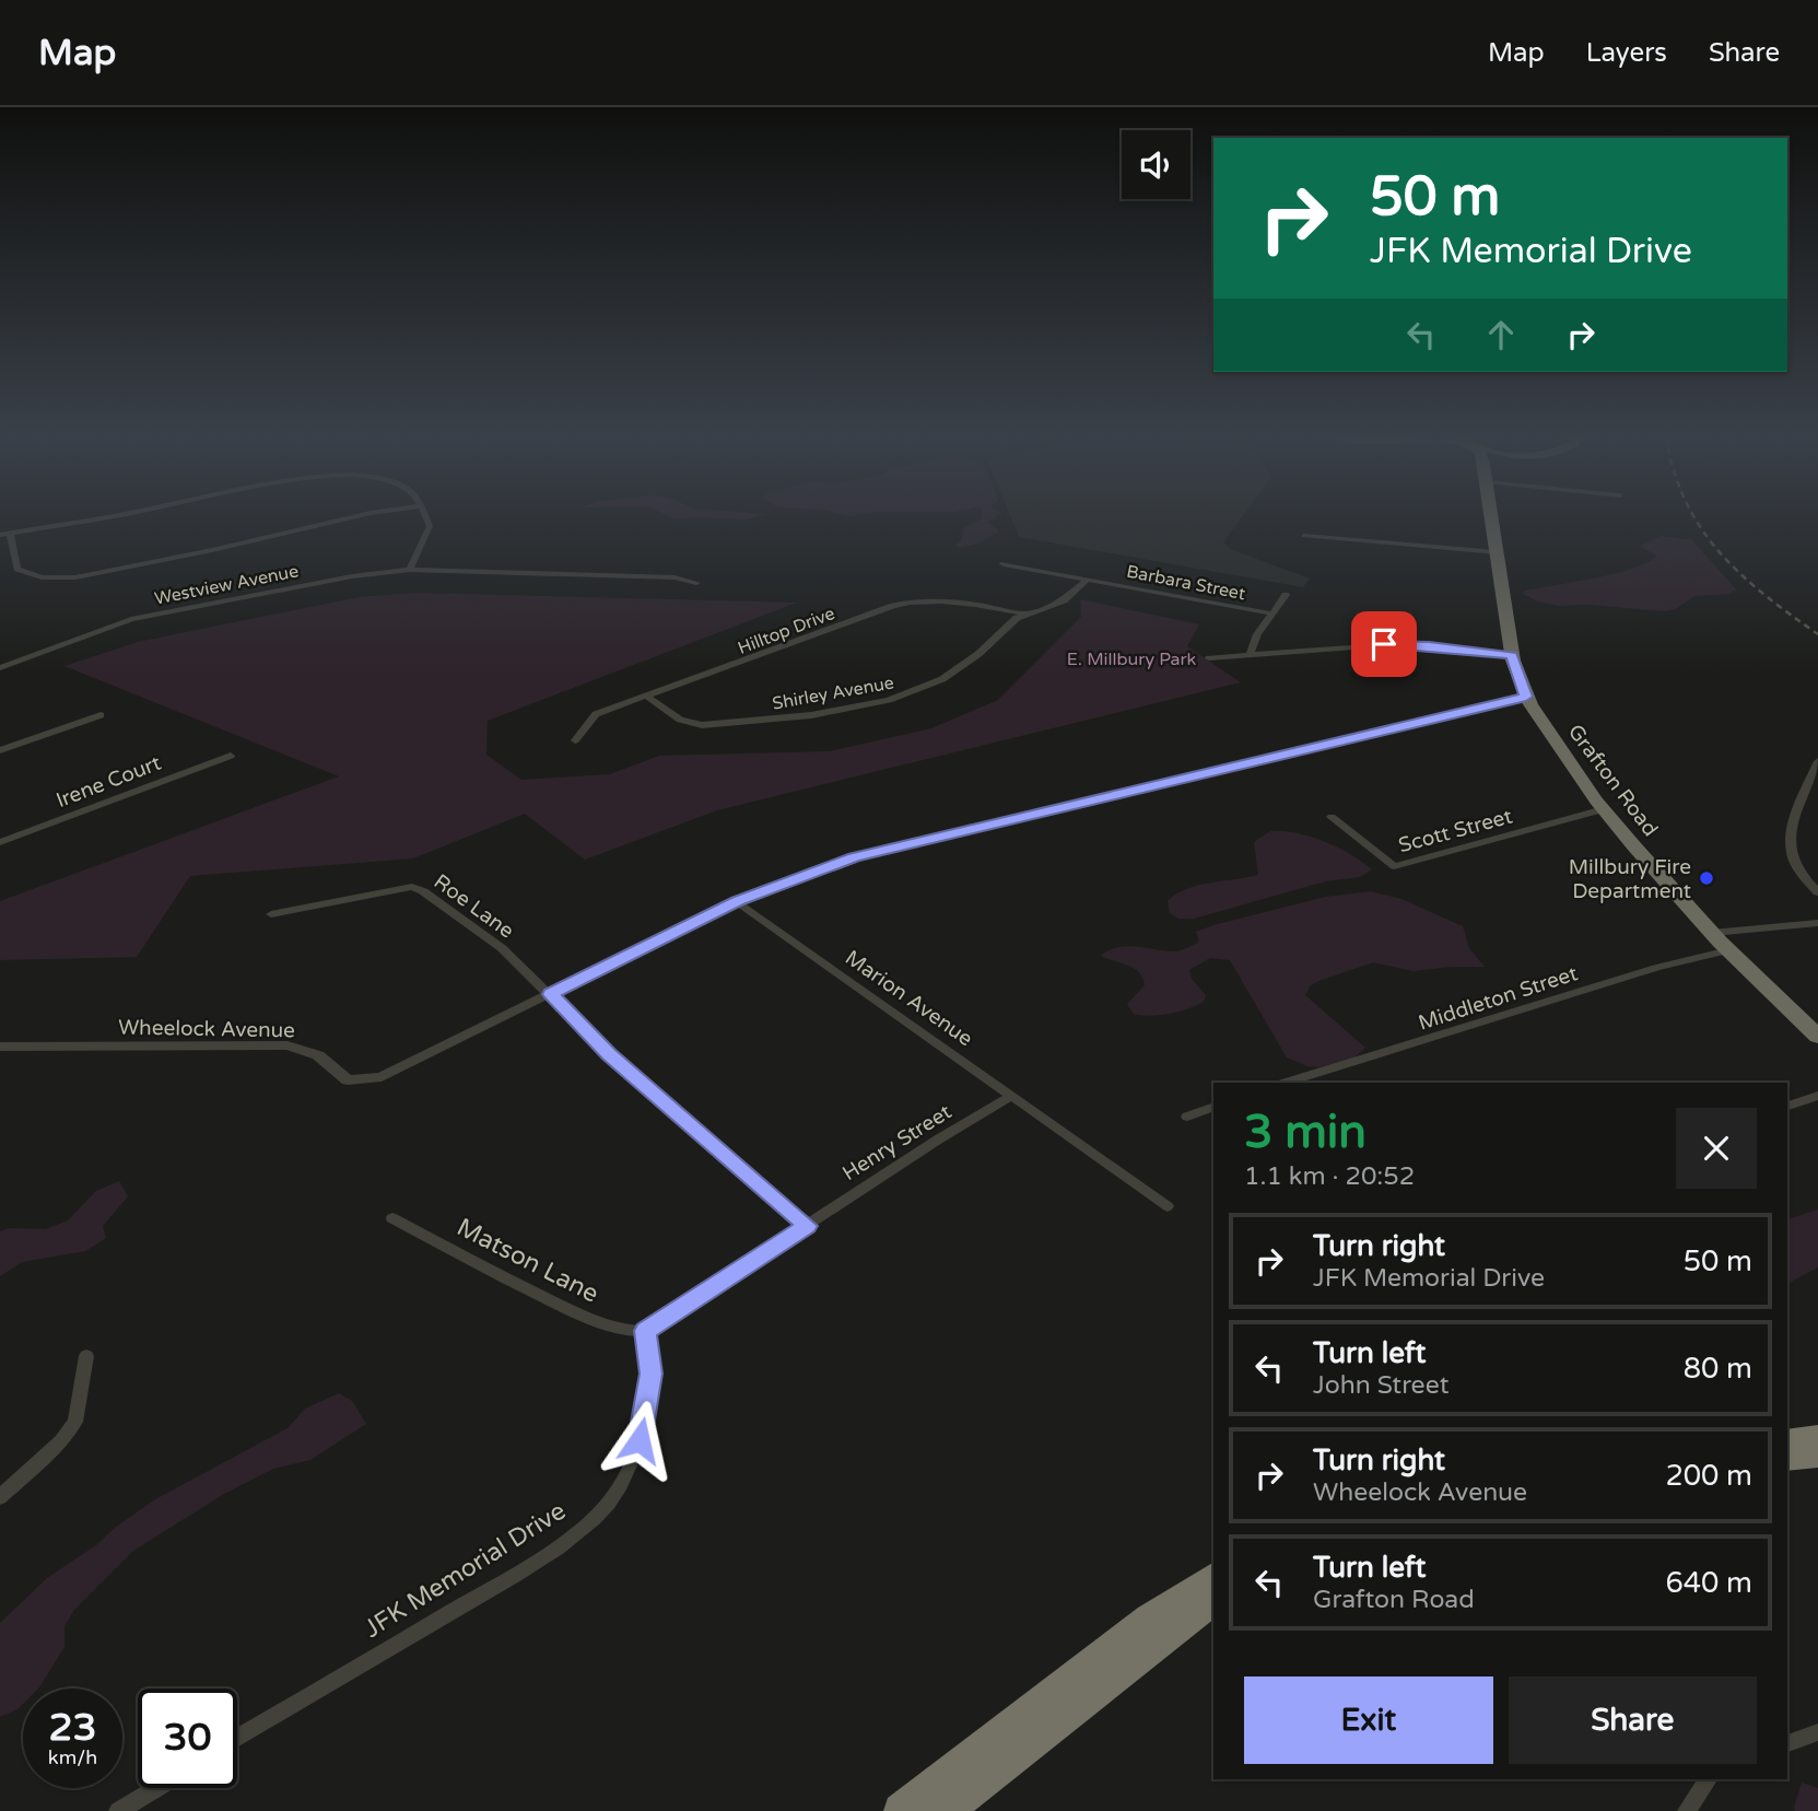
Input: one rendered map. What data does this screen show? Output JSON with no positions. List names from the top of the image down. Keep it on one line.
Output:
{"streets":{"highway":["Grafton Road"],"street":["Barbara Street","Westview Avenue","Hilltop Drive","Shirley Avenue","Irene Court","Scott Street","Roe Lane","Marion Avenue","Middleton Street","Wheelock Avenue","Henry Street","Matson Lane","JFK Memorial Drive"]},"crossings":[["Barbara Street","Shirley Avenue"],["Hilltop Drive","Shirley Avenue"],["Grafton Road","Scott Street"],["Grafton Road","Middleton Street"],["Grafton Road","Wheelock Avenue"],["Roe Lane","Wheelock Avenue"],["Roe Lane","Henry Street"],["Marion Avenue","Wheelock Avenue"],["Marion Avenue","Henry Street"],["Matson Lane","JFK Memorial Drive"]],"parks":["E. Millbury Park"],"places":["Millbury Fire Department"],"page":{"header":"Map","nav":["Map","Layers","Share"],"turn":["50 m","JFK Memorial Drive"],"heading":["3 min","1.1 km · 20:52"],"list":[{"name":"Turn right","note":"JFK Memorial Drive","value":"50 m"},{"name":"Turn left","note":"John Street","value":"80 m"},{"name":"Turn right","note":"Wheelock Avenue","value":"200 m"},{"name":"Turn left","note":"Grafton Road","value":"640 m"}],"buttons":["Exit","Share"],"speed":"23 km/h","limit":"30"}}
